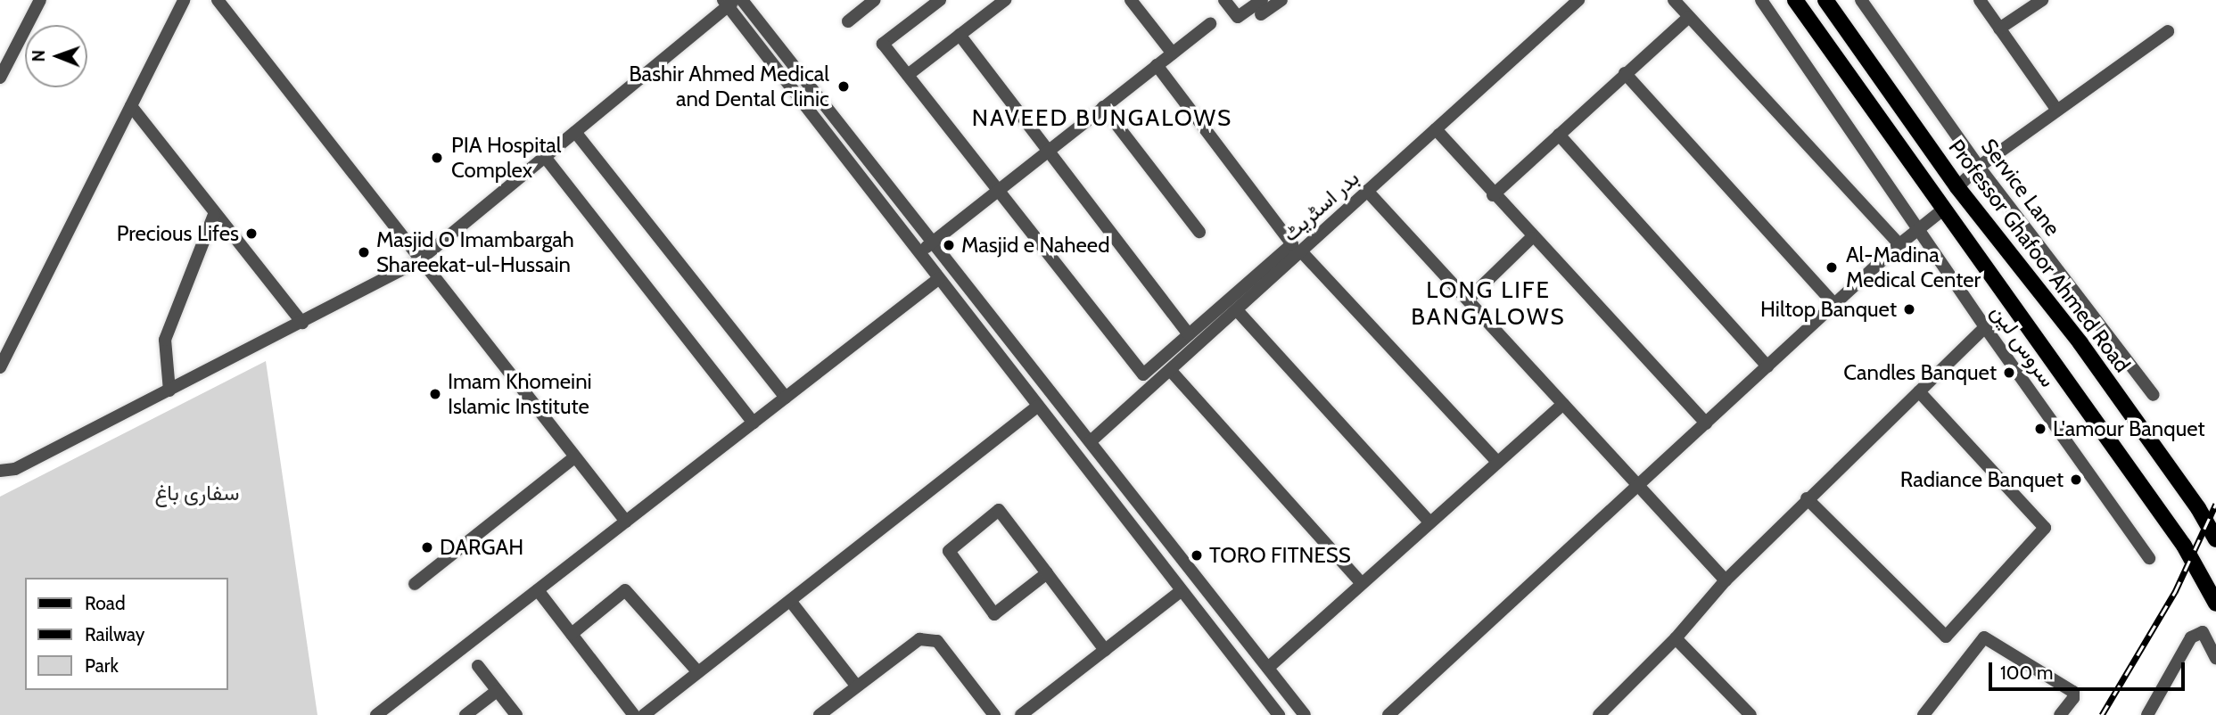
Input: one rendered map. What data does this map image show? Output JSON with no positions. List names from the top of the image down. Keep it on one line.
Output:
{"streets":{"main road":["Professor Ghafoor Ahmed Road"],"street":["Service Lane","بدر اسٹریٹ","سروس لین"]},"districts":["NAVEED BUNGALOWS","LONG LIFE BANGALOWS"],"parks":["سفاری باغ"],"places":["Bashir Ahmed Medical and Dental Clinic","PIA Hospital Complex","Precious Lifes","Masjid e Naheed","Masjid O Imambargah Shareekat-ul-Hussain","Al-Madina Medical Center","Hiltop Banquet","Candles Banquet","Imam Khomeini Islamic Institute","L'amour Banquet","Radiance Banquet","DARGAH","TORO FITNESS"],"legend":["Road","Railway","Park"],"scale_bar":"100 m","north":"left"}
